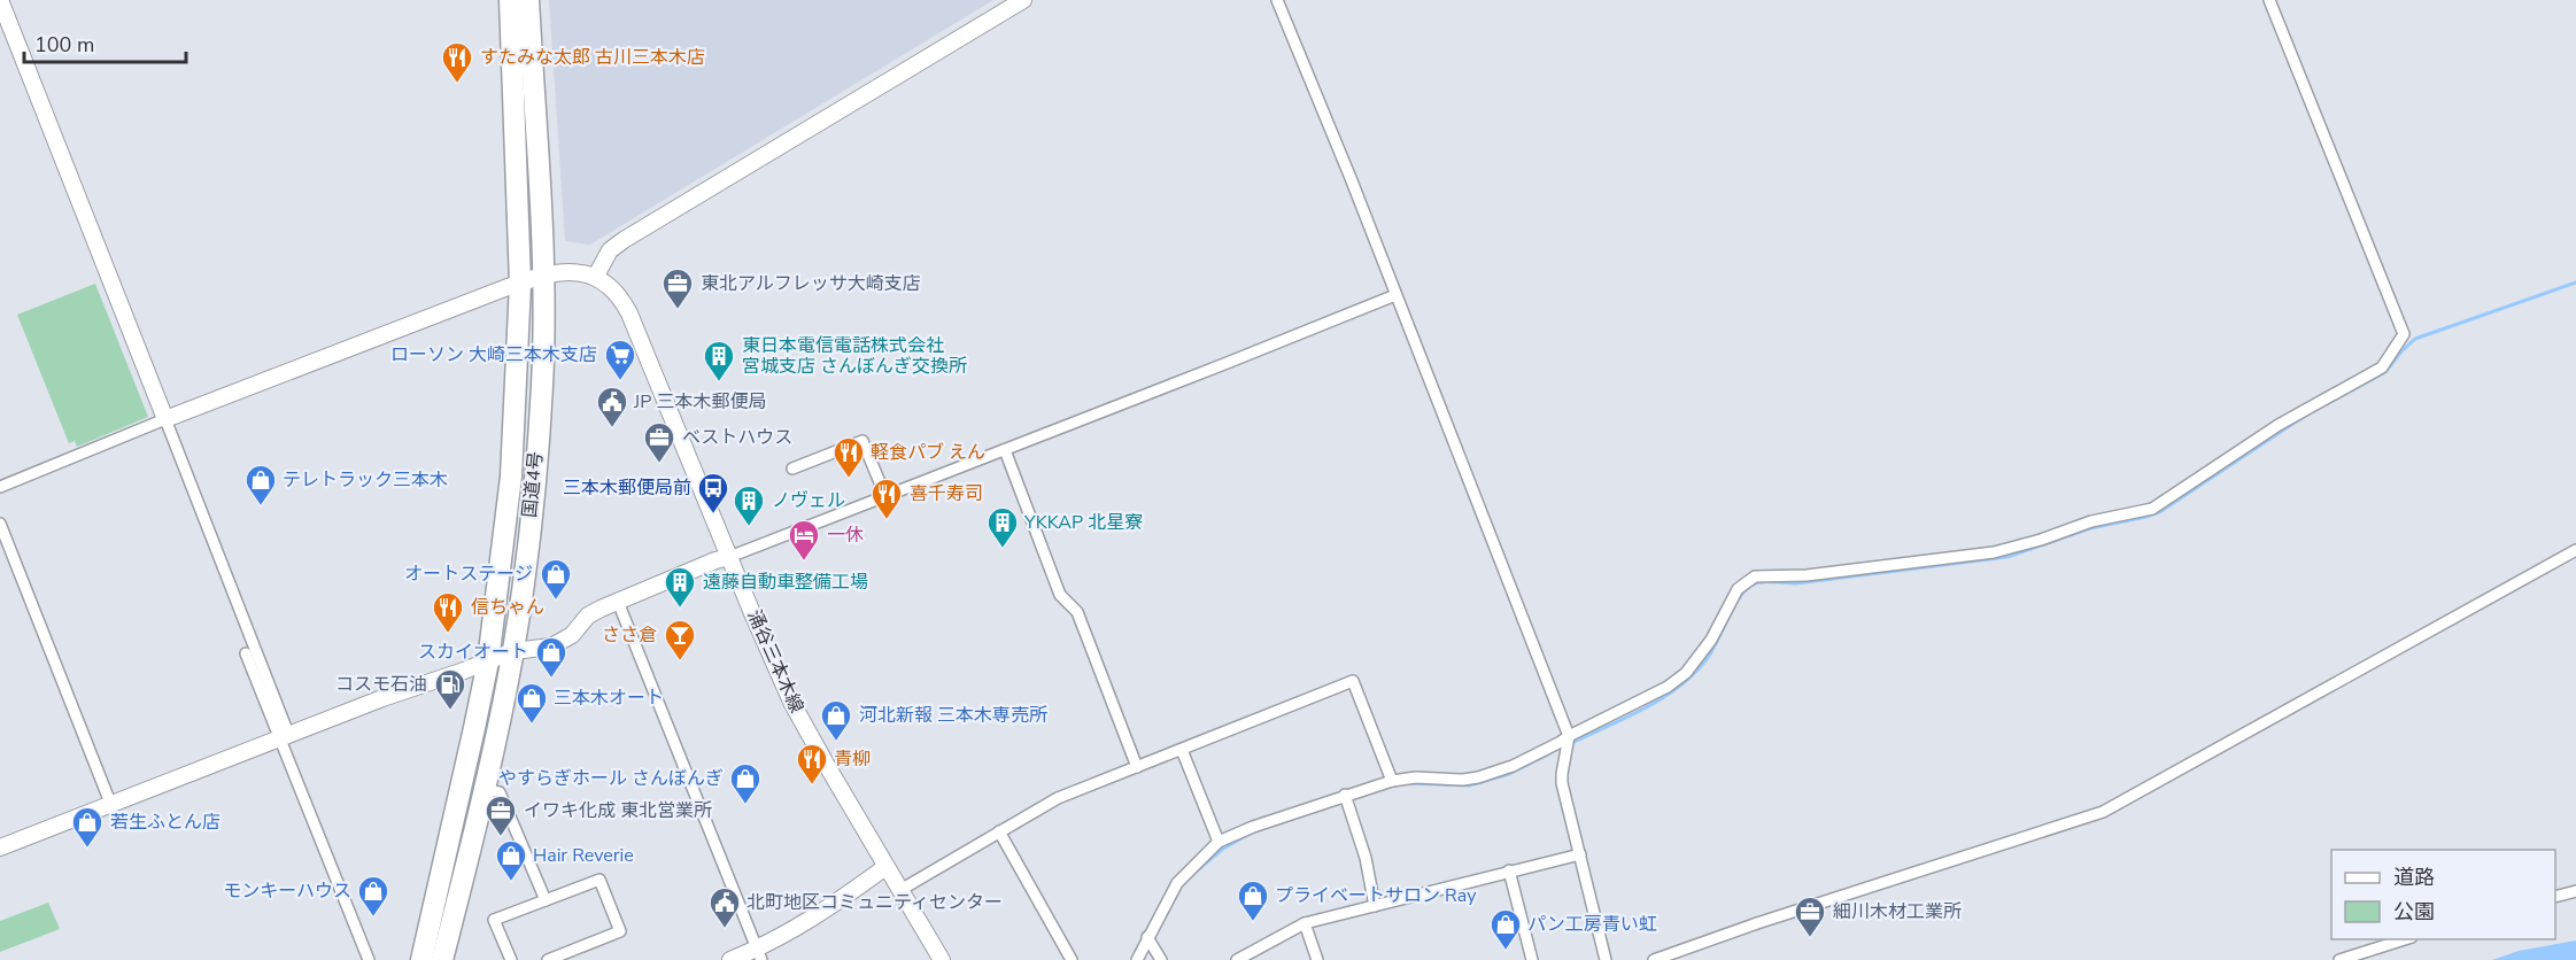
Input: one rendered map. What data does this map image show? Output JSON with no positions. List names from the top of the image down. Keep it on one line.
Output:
{"streets":{"highway":["国道4号"],"street":["涌谷三本木線"]},"places":{"restaurant":["すたみな太郎 古川三本木店","軽食パブ えん","喜千寿司","信ちゃん","青柳"],"office":["東北アルフレッサ大崎支店","ベストハウス","イワキ化成 東北営業所","細川木材工業所"],"supermarket":["ローソン 大崎三本木支店"],"building":["東日本電信電話株式会社 宮城支店 さんぼんぎ交換所","ノヴェル","YKKAP 北星寮","遠藤自動車整備工場"],"public building":["JP 三本木郵便局","北町地区コミュニティセンター"],"shop":["テレトラック三本木","オートステージ","スカイオート","三本木オート","河北新報 三本木専売所","やすらぎホール さんぼんぎ","若生ふとん店","Hair Reverie","モンキーハウス","プライベートサロン Ray","パン工房青い虹"],"bus stop":["三本木郵便局前"],"hotel":["一休"],"bar":["ささ倉"],"fuel station":["コスモ石油"]},"legend":["道路","公園"],"scale_bar":"100 m"}
